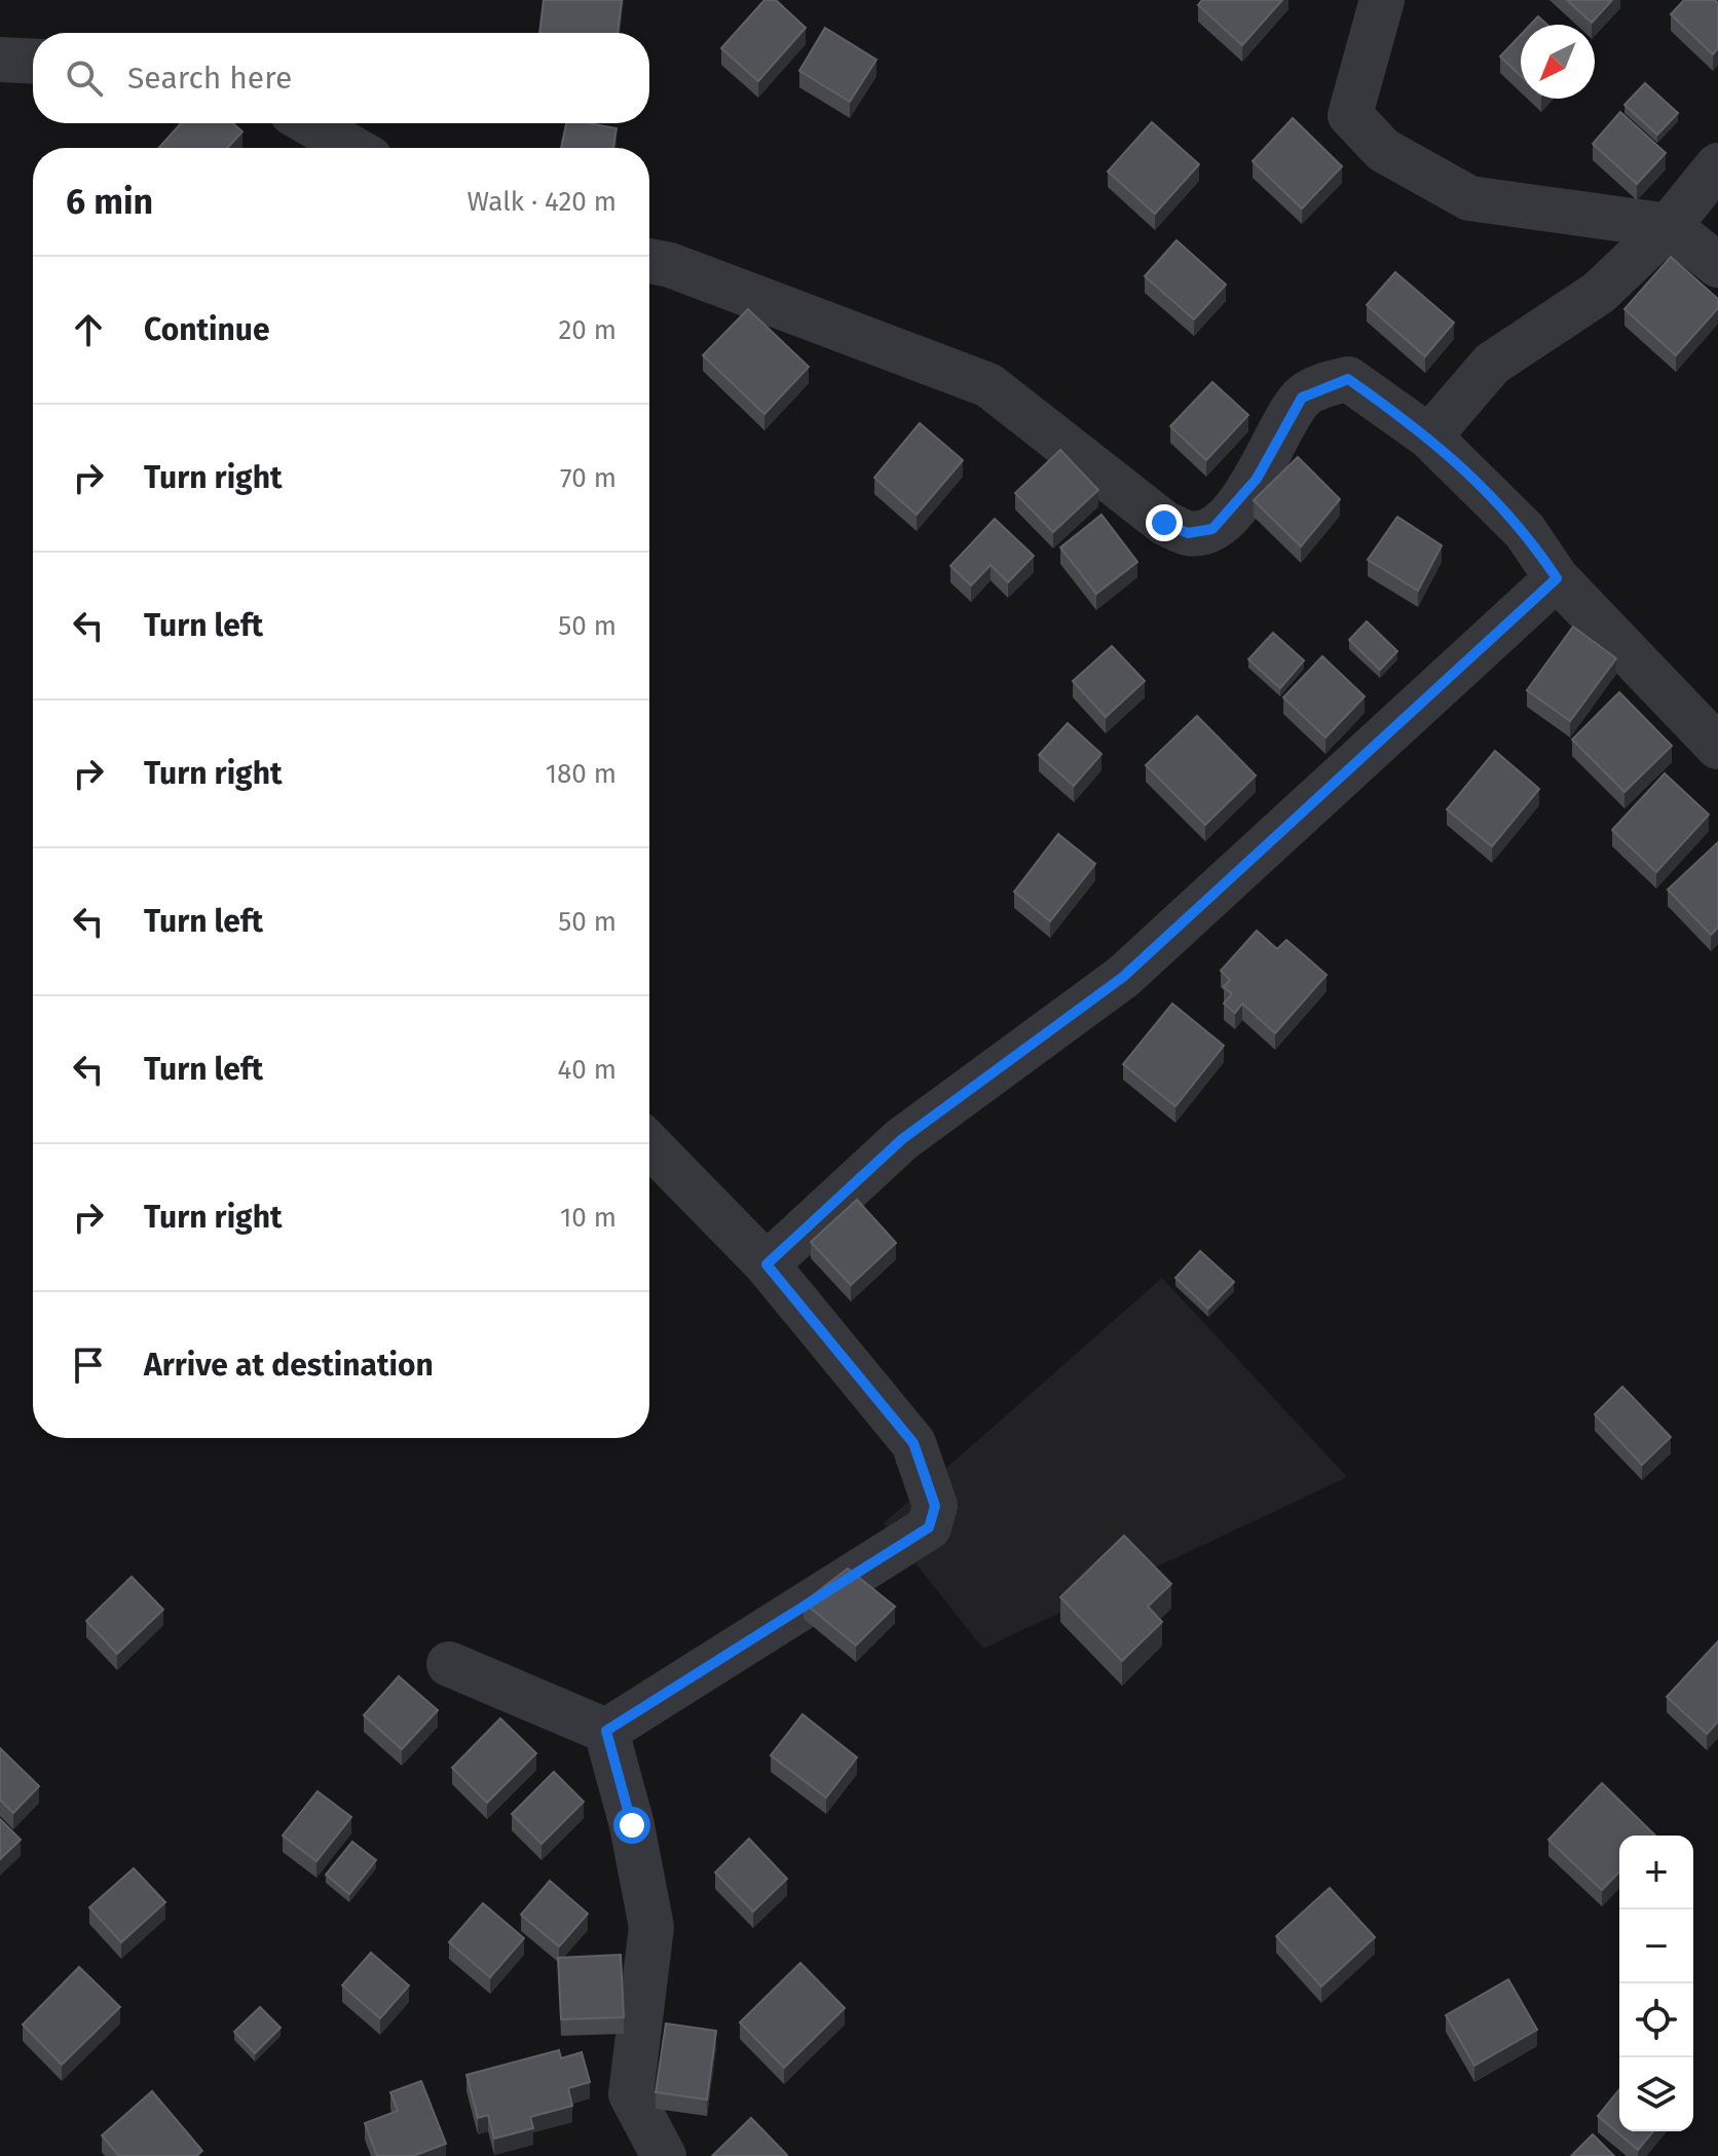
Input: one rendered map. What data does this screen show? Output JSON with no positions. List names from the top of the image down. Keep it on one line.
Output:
{"north":"bottom left","page":{"search":"Search here","heading":["6 min","Walk · 420 m"],"list":[["Continue","20 m"],["Turn right","70 m"],["Turn left","50 m"],["Turn right","180 m"],["Turn left","50 m"],["Turn left","40 m"],["Turn right","10 m"],"Arrive at destination"],"map_buttons":["+","−"]}}
